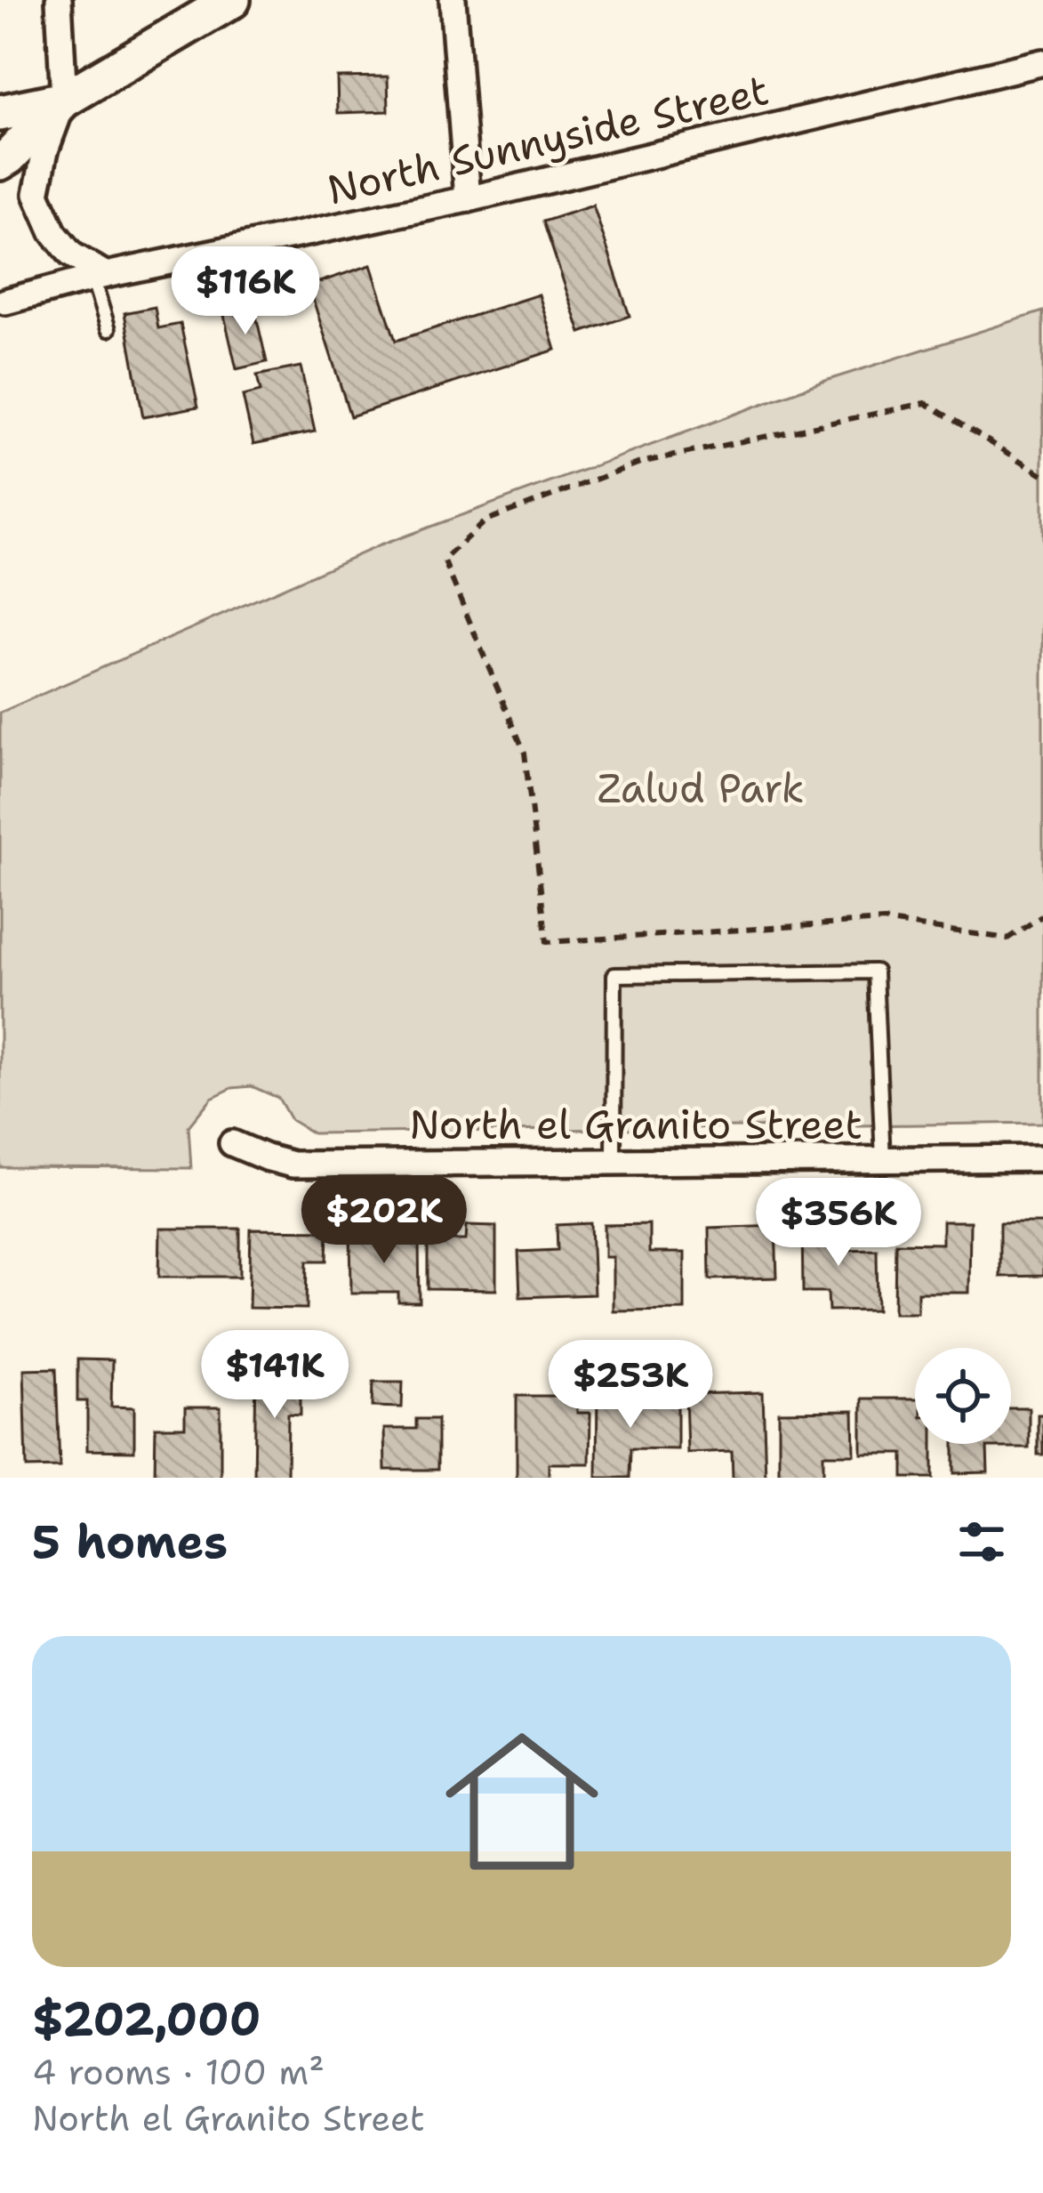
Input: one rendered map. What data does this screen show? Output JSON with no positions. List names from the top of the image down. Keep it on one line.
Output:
{"streets":{"street":["North Sunnyside Street","North el Granito Street"]},"parks":["Zalud Park"],"page":{"price":["$116K","$202K","$356K","$141K","$253K"],"heading":"5 homes","list":[{"name":"$202,000","note":"4 rooms · 100 m² · North el Granito Street"}]}}
